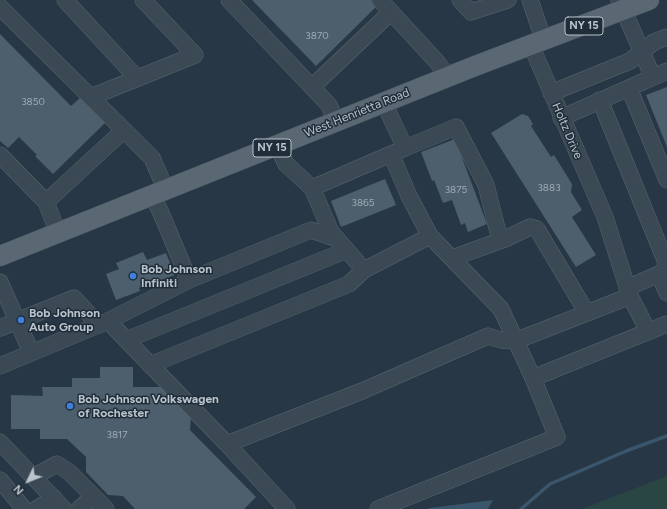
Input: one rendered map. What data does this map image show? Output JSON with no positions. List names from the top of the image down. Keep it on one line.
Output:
{"streets":{"main road":["NY 15","West Henrietta Road"],"street":["Holtz Drive"]},"crossings":[["West Henrietta Road","Holtz Drive"]],"places":["Bob Johnson Infiniti","Bob Johnson Auto Group","Bob Johnson Volkswagen of Rochester"],"house_numbers":["3870","3850","3883","3875","3865","3817"],"north":"bottom left"}
